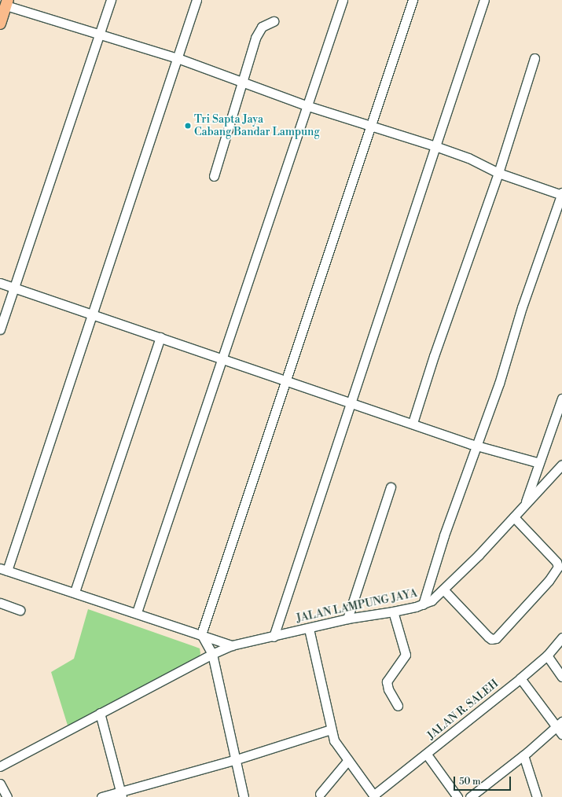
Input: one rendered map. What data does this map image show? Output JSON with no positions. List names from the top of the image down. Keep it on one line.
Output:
{"streets":{"street":["JALAN LAMPUNG JAYA","JALAN R. SALEH"]},"places":["Tri Sapta Jaya Cabang Bandar Lampung"],"scale_bar":"50 m"}
